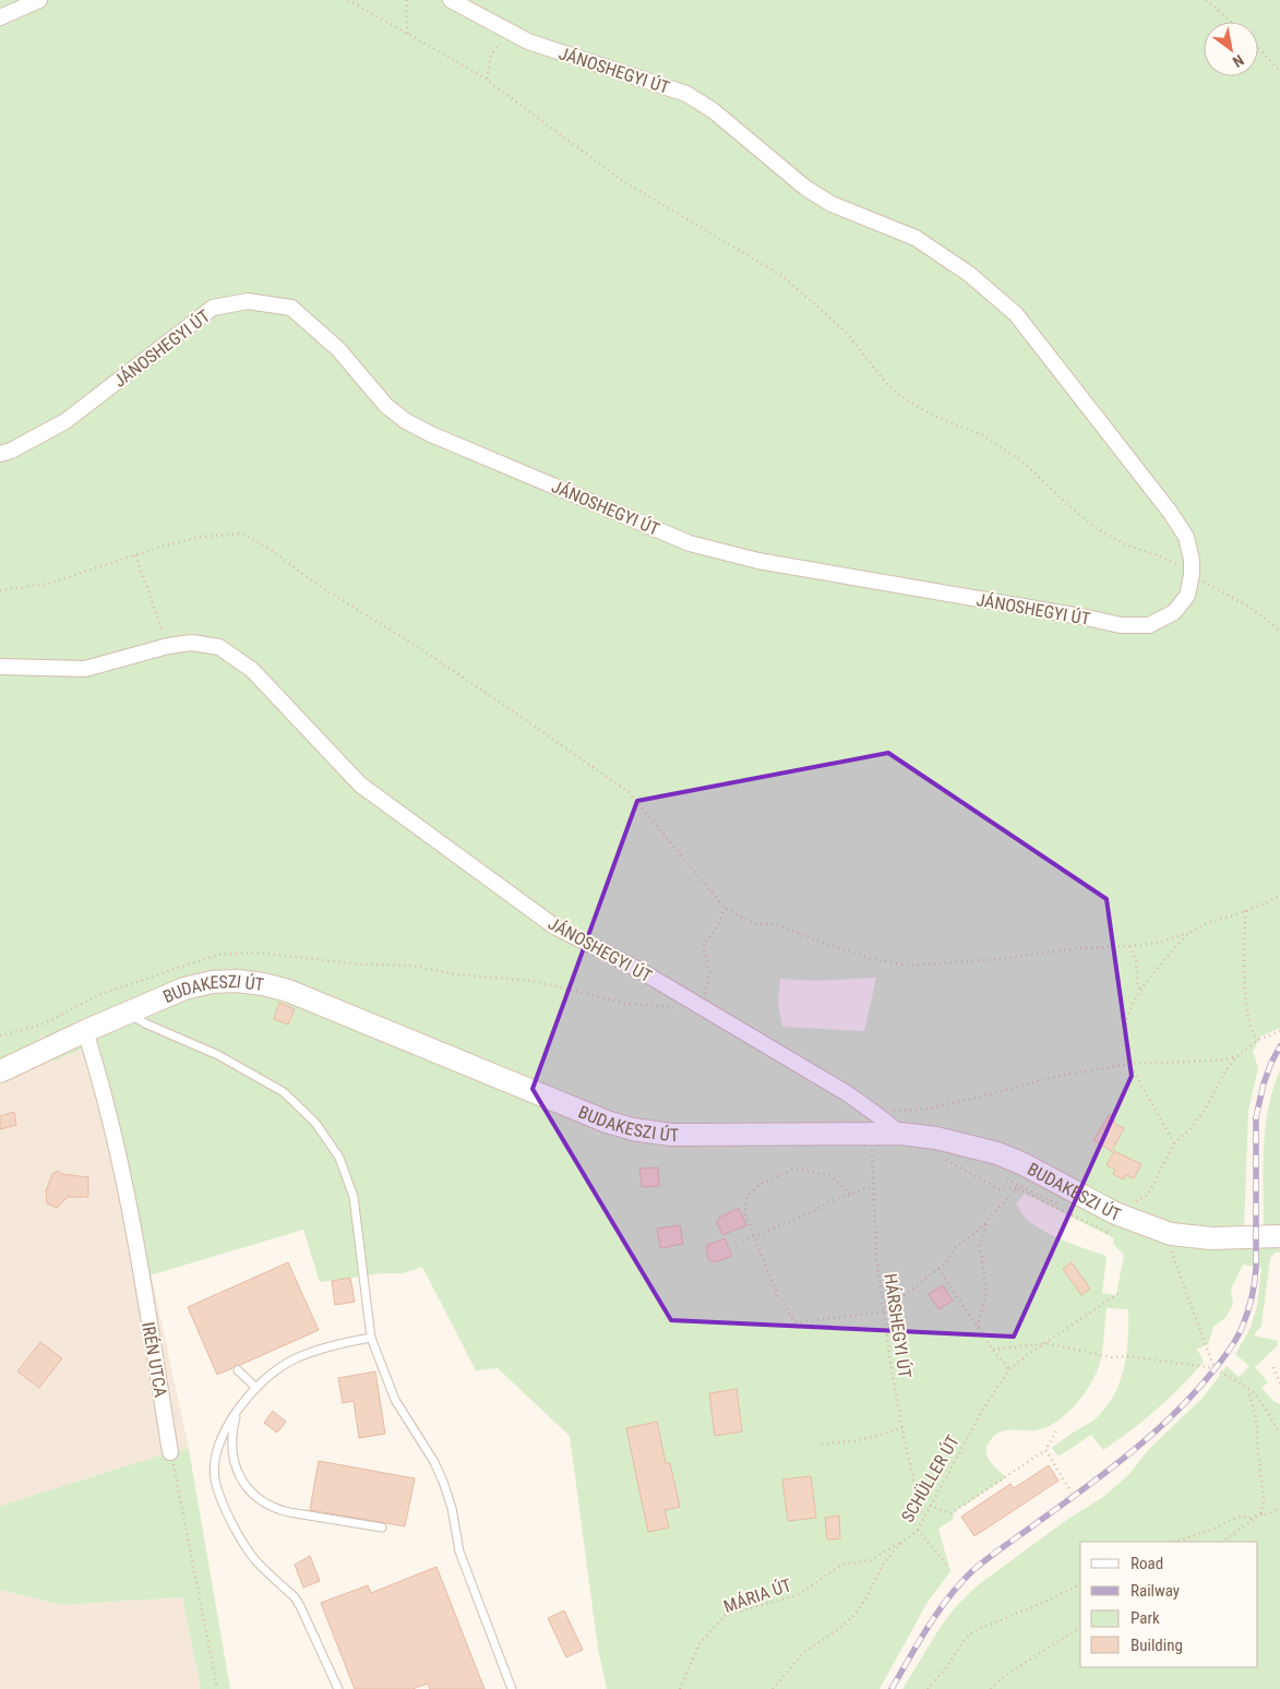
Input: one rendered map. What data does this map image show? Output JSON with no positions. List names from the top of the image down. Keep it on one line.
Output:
{"streets":{"main road":["BUDAKESZI ÚT"],"street":["JÁNOSHEGYI ÚT","IRÉN UTCA"],"path":["HÁRSHEGYI ÚT","SCHÜLLER ÚT","MÁRIA ÚT"]},"crossings":[["JÁNOSHEGYI ÚT","BUDAKESZI ÚT"],["JÁNOSHEGYI ÚT","HÁRSHEGYI ÚT"],["BUDAKESZI ÚT","HÁRSHEGYI ÚT"],["BUDAKESZI ÚT","IRÉN UTCA"],["HÁRSHEGYI ÚT","SCHÜLLER ÚT"],["SCHÜLLER ÚT","MÁRIA ÚT"]],"legend":["Road","Railway","Park","Building"],"north":"bottom right"}
